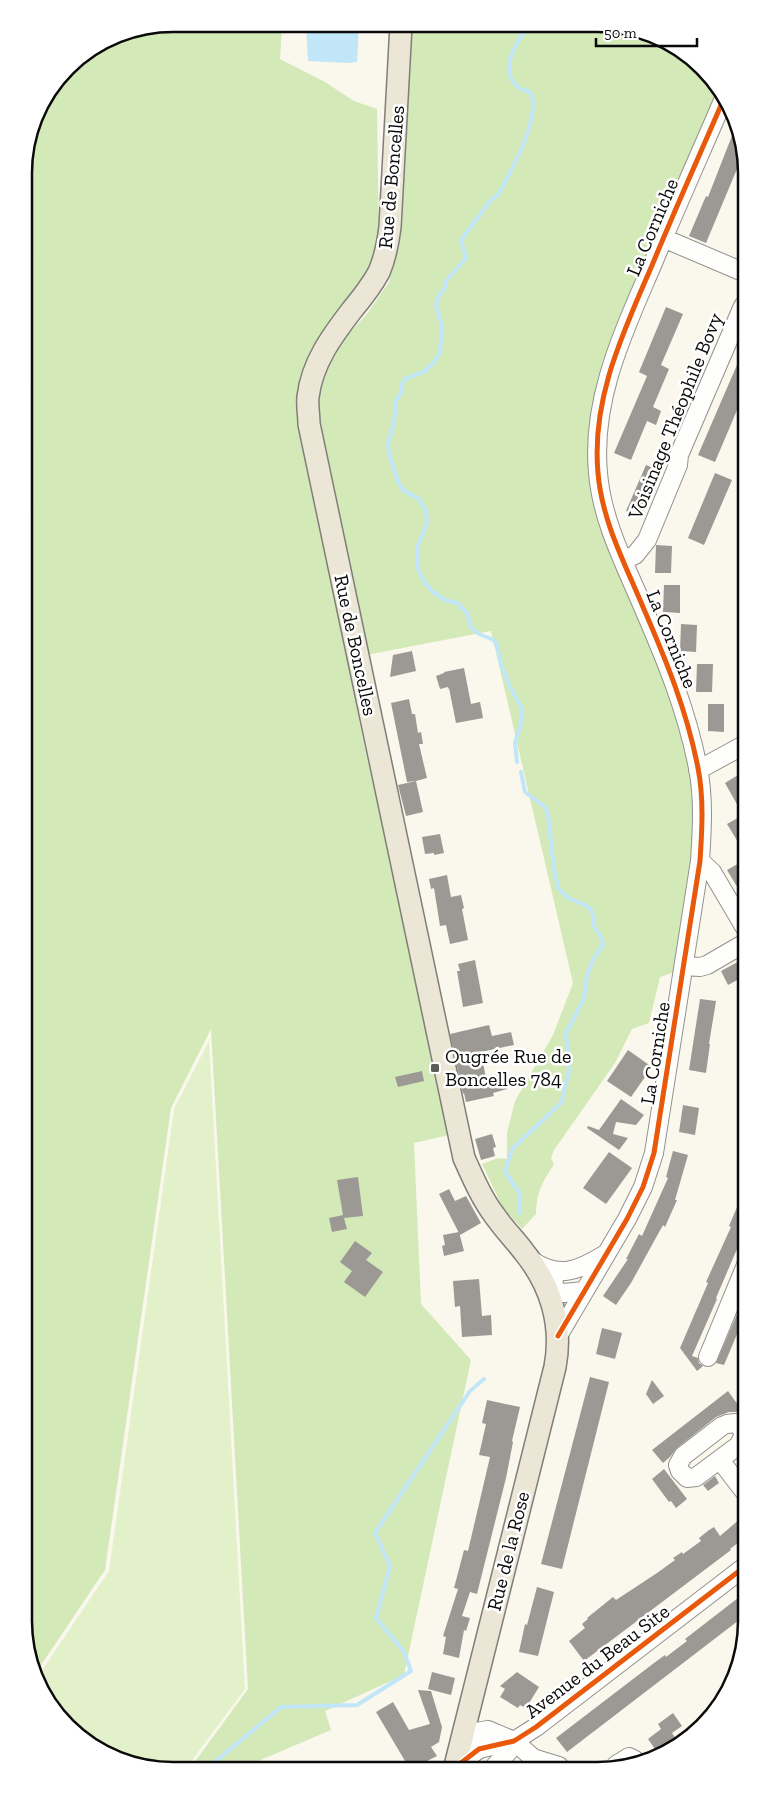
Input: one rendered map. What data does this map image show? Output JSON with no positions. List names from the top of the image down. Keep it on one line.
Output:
{"streets":{"main road":["Rue de Boncelles","Rue de la Rose"],"street":["La Corniche","Voisinage Théophile Bovy","Avenue du Beau Site"]},"crossings":[["Rue de Boncelles","Rue de la Rose"],["La Corniche","Voisinage Théophile Bovy"],["La Corniche","Rue de la Rose"]],"places":{"transit":["Ougrée Rue de Boncelles 784"]},"scale_bar":"50 m"}
